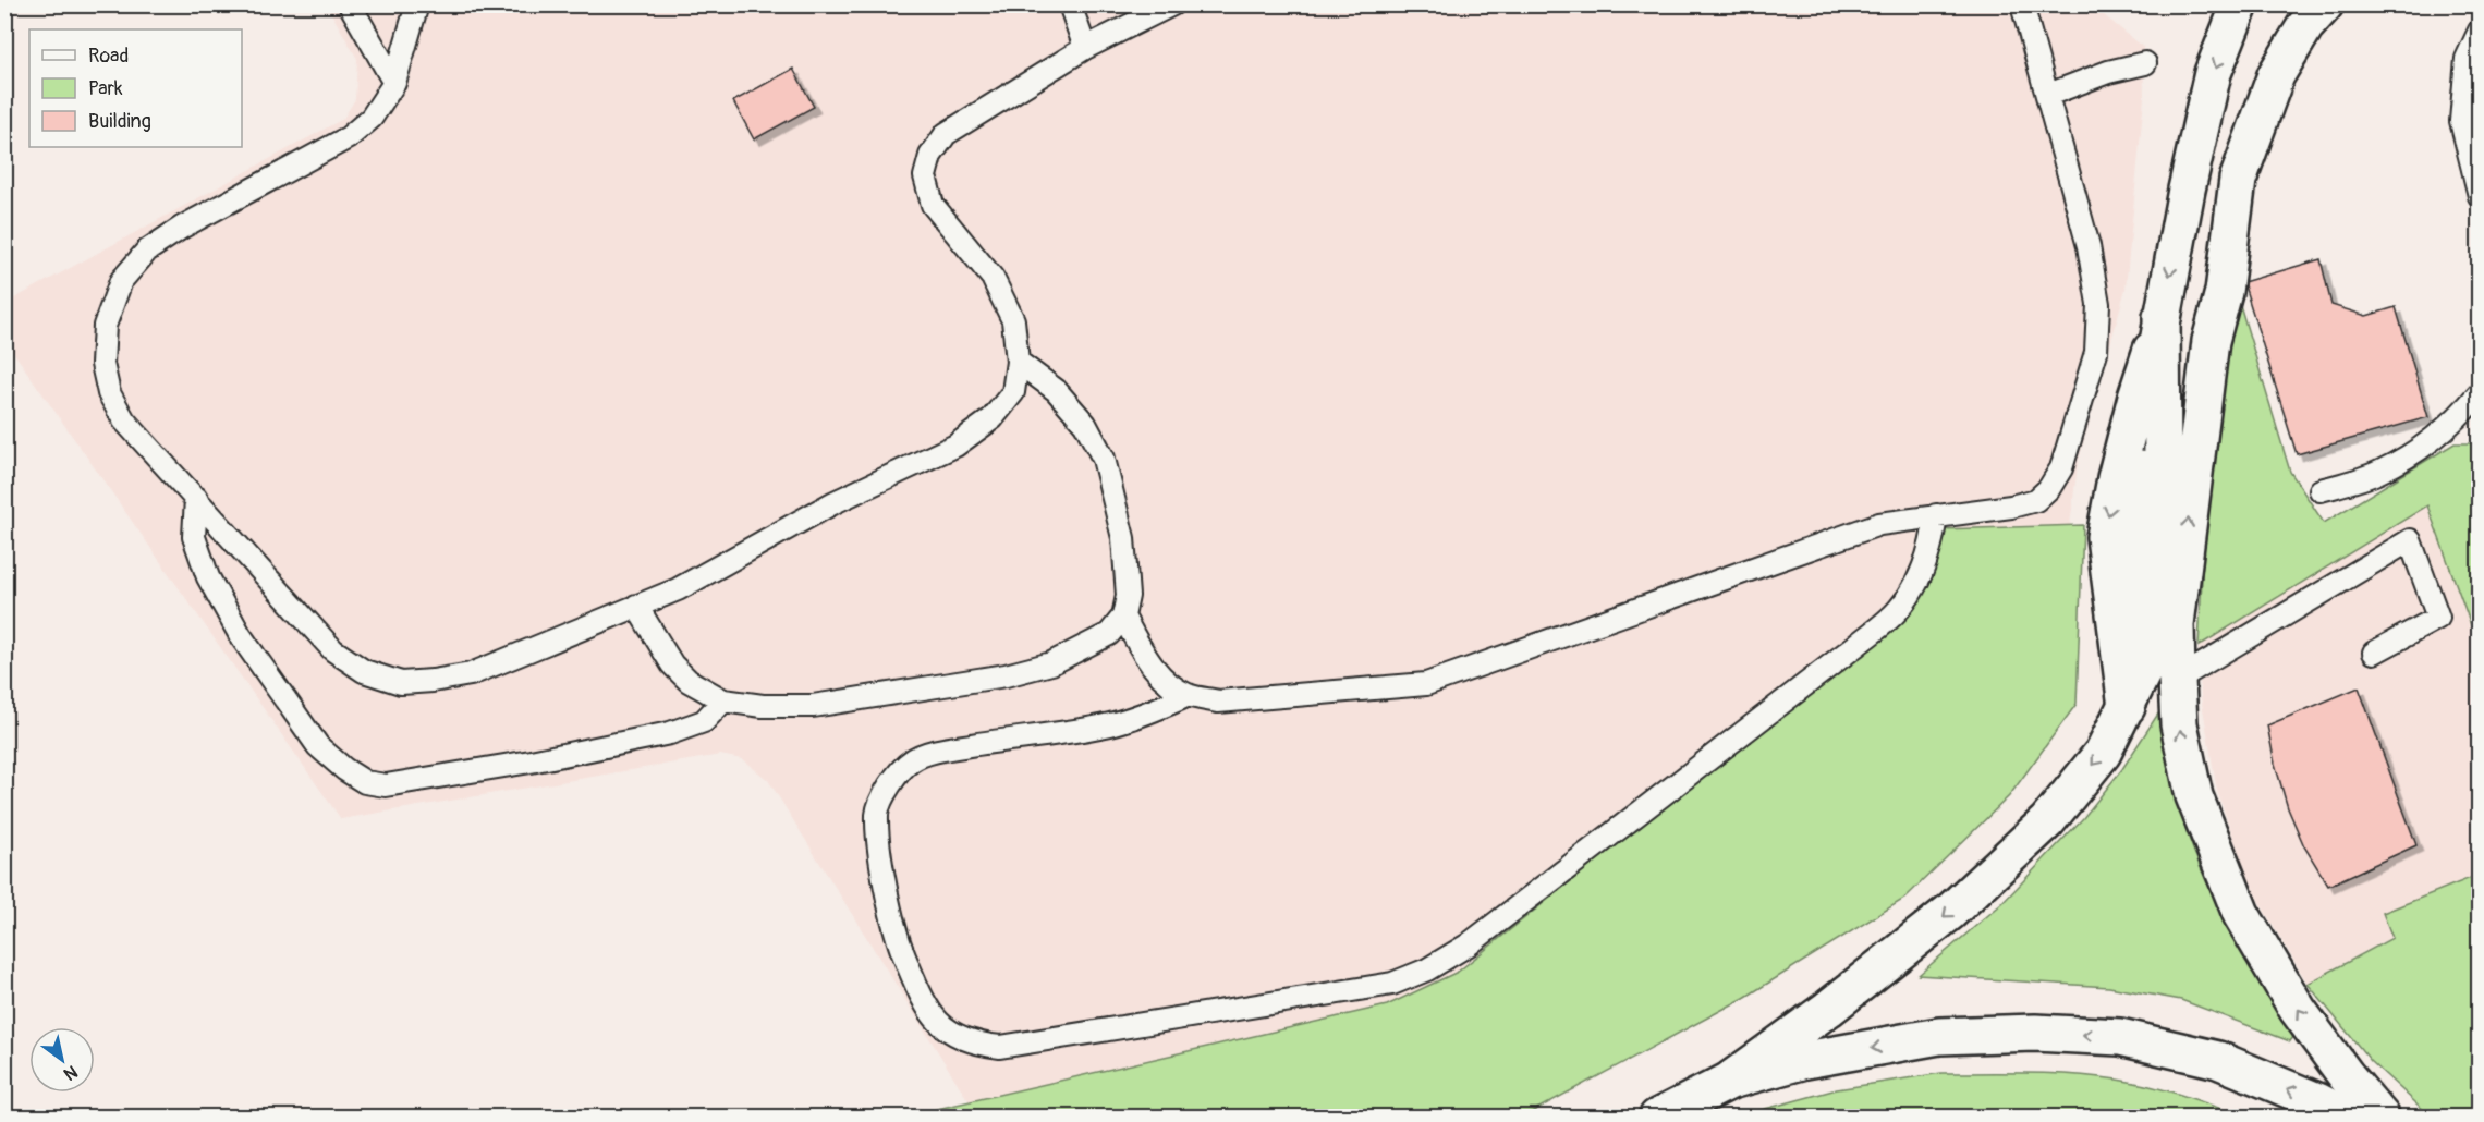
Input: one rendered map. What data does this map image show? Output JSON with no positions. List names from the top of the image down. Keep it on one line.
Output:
{"legend":["Road","Park","Building"],"north":"bottom right"}
